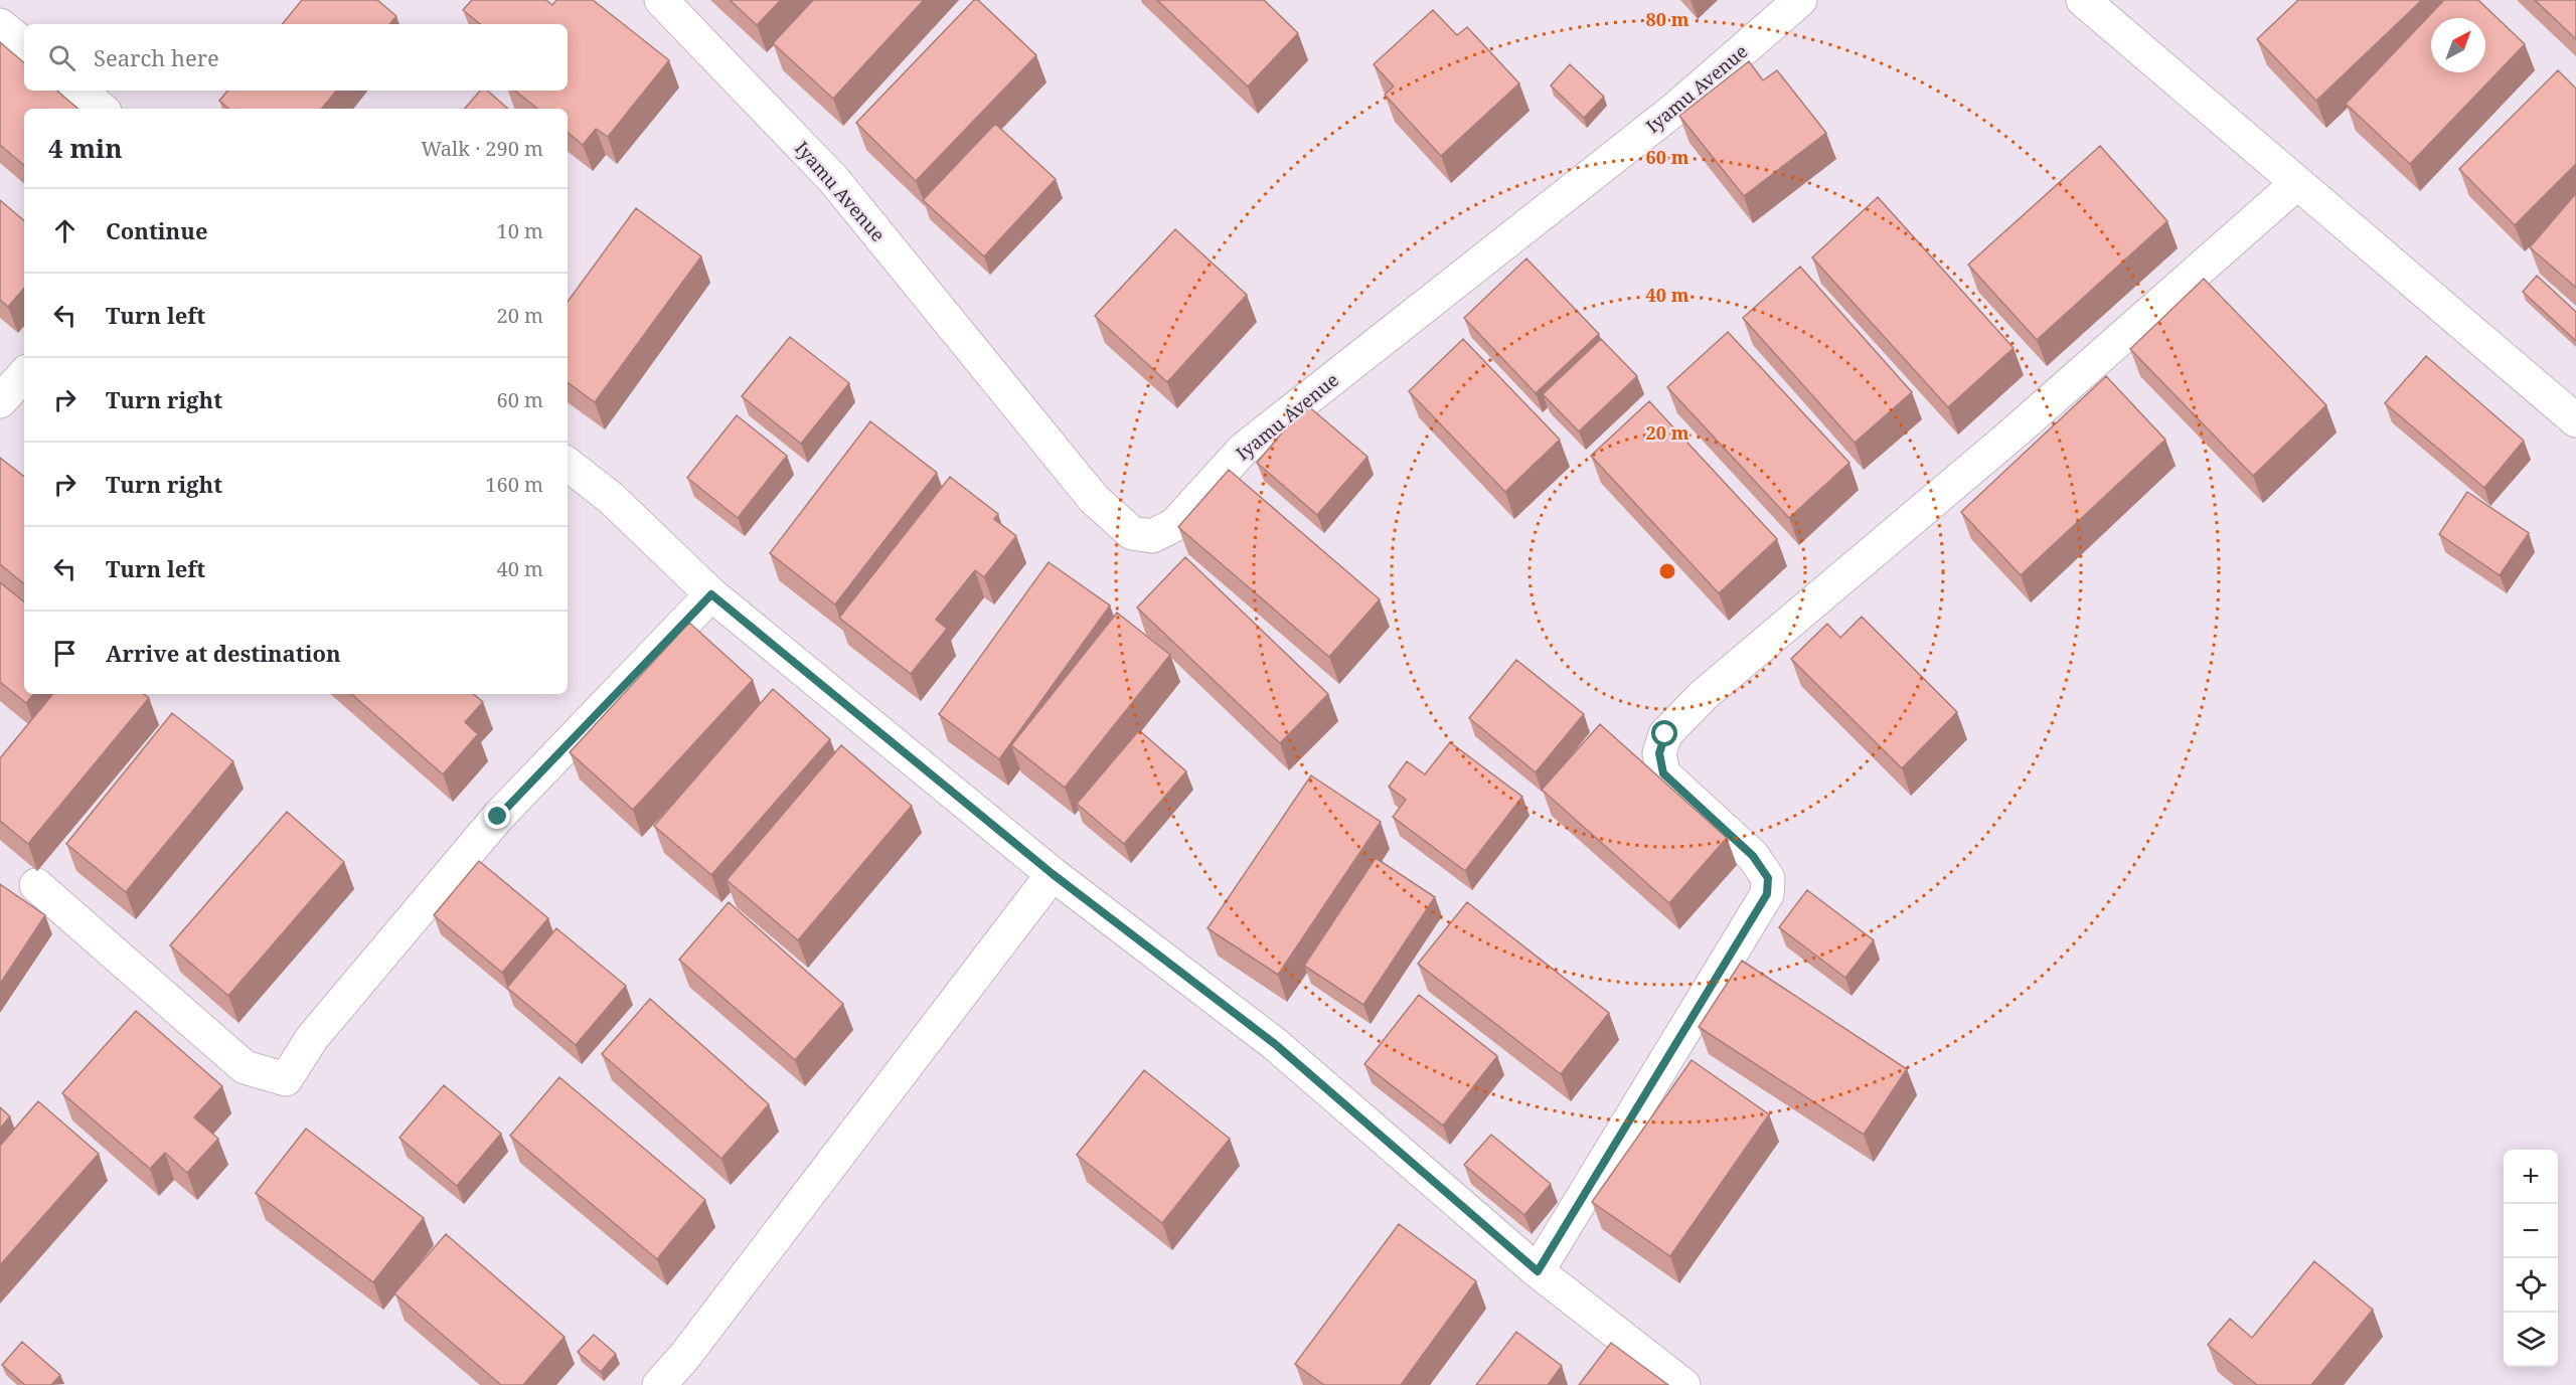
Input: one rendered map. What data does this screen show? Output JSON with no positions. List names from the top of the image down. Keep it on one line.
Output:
{"streets":{"street":["Iyamu Avenue"]},"north":"top right","page":{"search":"Search here","heading":["4 min","Walk · 290 m"],"list":[["Continue","10 m"],["Turn left","20 m"],["Turn right","60 m"],["Turn right","160 m"],["Turn left","40 m"],"Arrive at destination"],"map_buttons":["+","−"]},"rings":["80 m","60 m","40 m","20 m"]}
